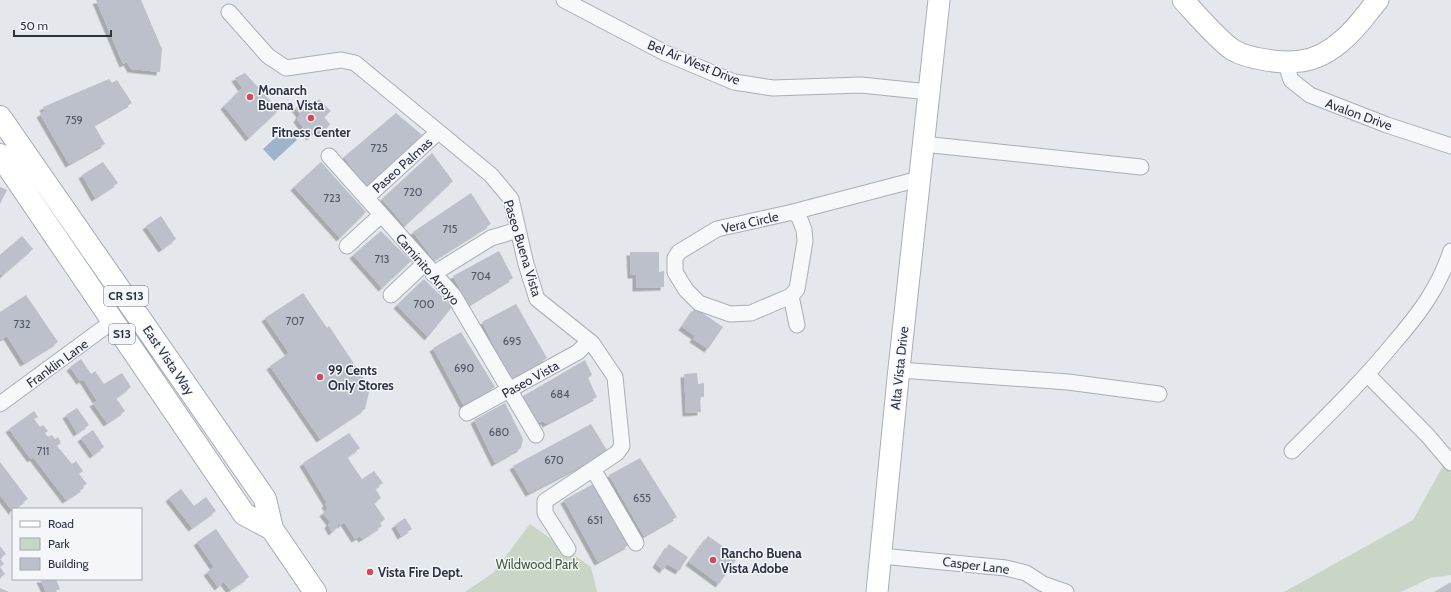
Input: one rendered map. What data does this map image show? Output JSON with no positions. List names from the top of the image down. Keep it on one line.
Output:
{"streets":{"main road":["CR S13","S13","East Vista Way"],"street":["Bel Air West Drive","Avalon Drive","Paseo Palmas","Vera Circle","Paseo Buena Vista","Caminito Arroyo","Franklin Lane","Alta Vista Drive","Paseo Vista","Casper Lane"]},"crossings":[["Bel Air West Drive","Alta Vista Drive"],["Paseo Palmas","Paseo Buena Vista"],["Paseo Palmas","Caminito Arroyo"],["Vera Circle","Alta Vista Drive"],["Paseo Buena Vista","Paseo Vista"],["Caminito Arroyo","Paseo Vista"],["East Vista Way","Franklin Lane"],["Alta Vista Drive","Casper Lane"]],"parks":["Wildwood Park"],"places":["Monarch Buena Vista","Fitness Center","99 Cents Only Stores","Rancho Buena Vista Adobe","Vista Fire Dept."],"house_numbers":["759","725","720","723","715","713","704","700","707","732","695","690","684","680","711","670","655","651"],"legend":["Road","Park","Building"],"scale_bar":"50 m"}
